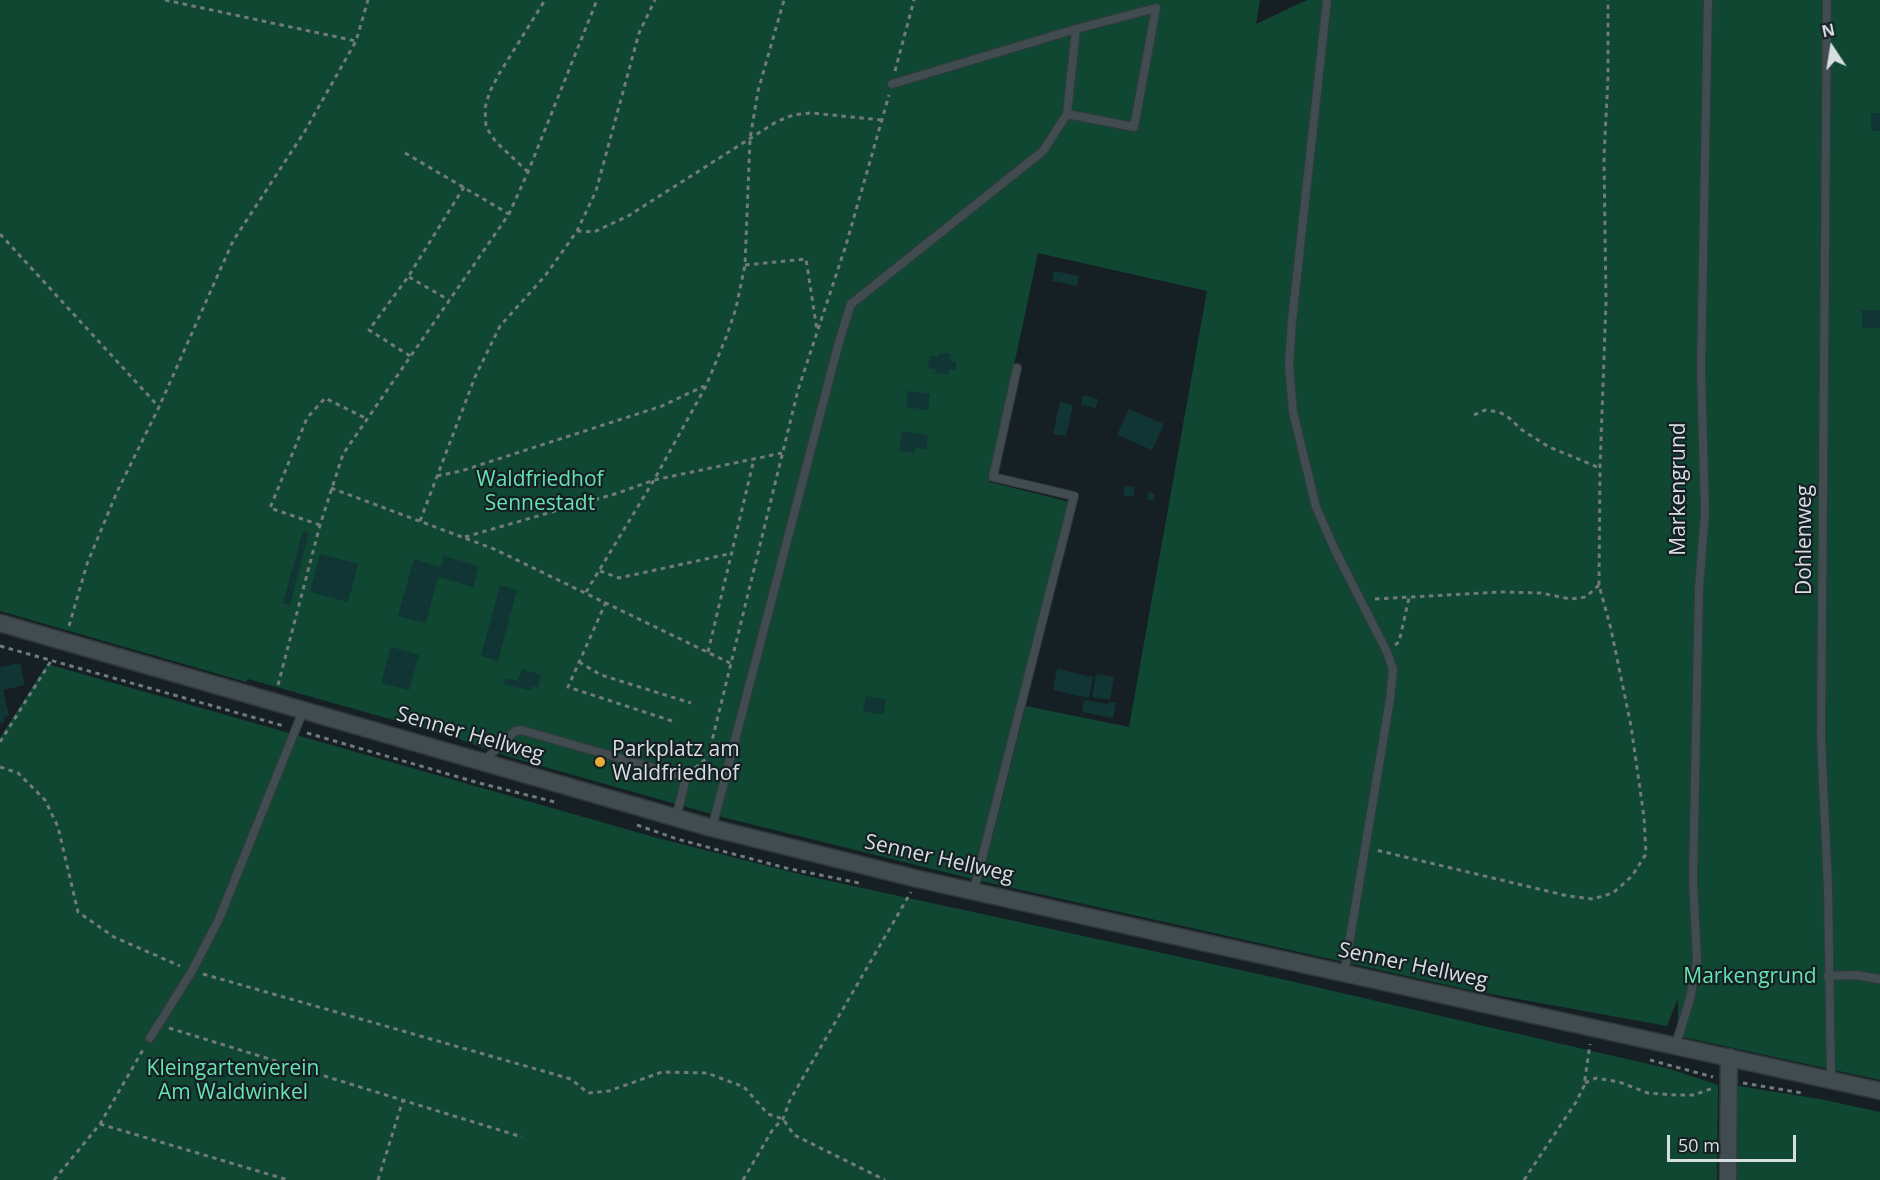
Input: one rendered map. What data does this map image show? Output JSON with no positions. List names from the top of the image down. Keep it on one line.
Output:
{"streets":{"street":["Senner Hellweg"],"lane":["Markengrund","Dohlenweg"]},"crossings":[["Markengrund","Senner Hellweg"],["Dohlenweg","Senner Hellweg"]],"parks":["Waldfriedhof Sennestadt","Markengrund","Kleingartenverein Am Waldwinkel"],"places":["Parkplatz am Waldfriedhof"],"scale_bar":"50 m","north":"top"}
